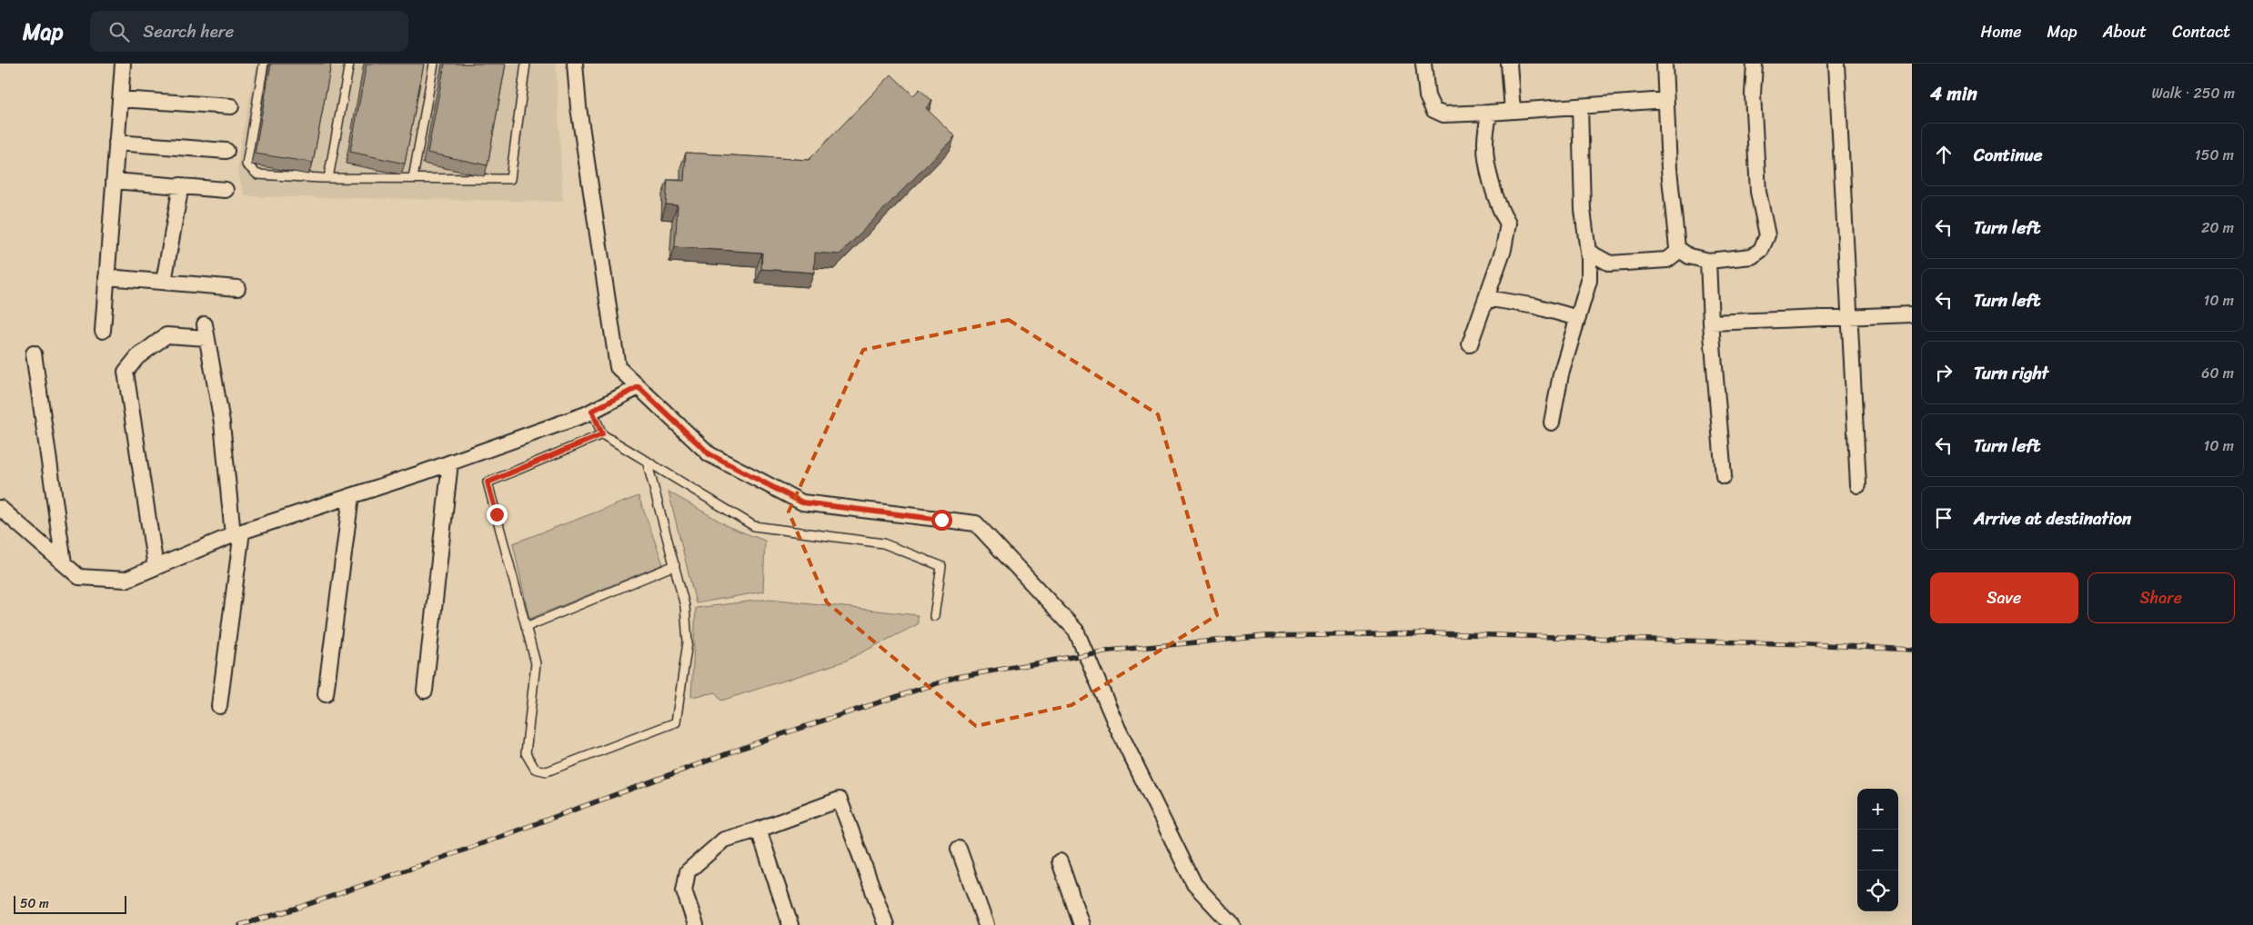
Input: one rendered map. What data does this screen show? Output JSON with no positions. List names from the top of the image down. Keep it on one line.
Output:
{"scale_bar":"50 m","page":{"header":"Map","search":"Search here","nav":["Home","Map","About","Contact"],"heading":["4 min","Walk · 250 m"],"list":[["Continue","150 m"],["Turn left","20 m"],["Turn left","10 m"],["Turn right","60 m"],["Turn left","10 m"],"Arrive at destination"],"buttons":["Save","Share"],"map_buttons":["+","−"],"scale":"50 m"}}
